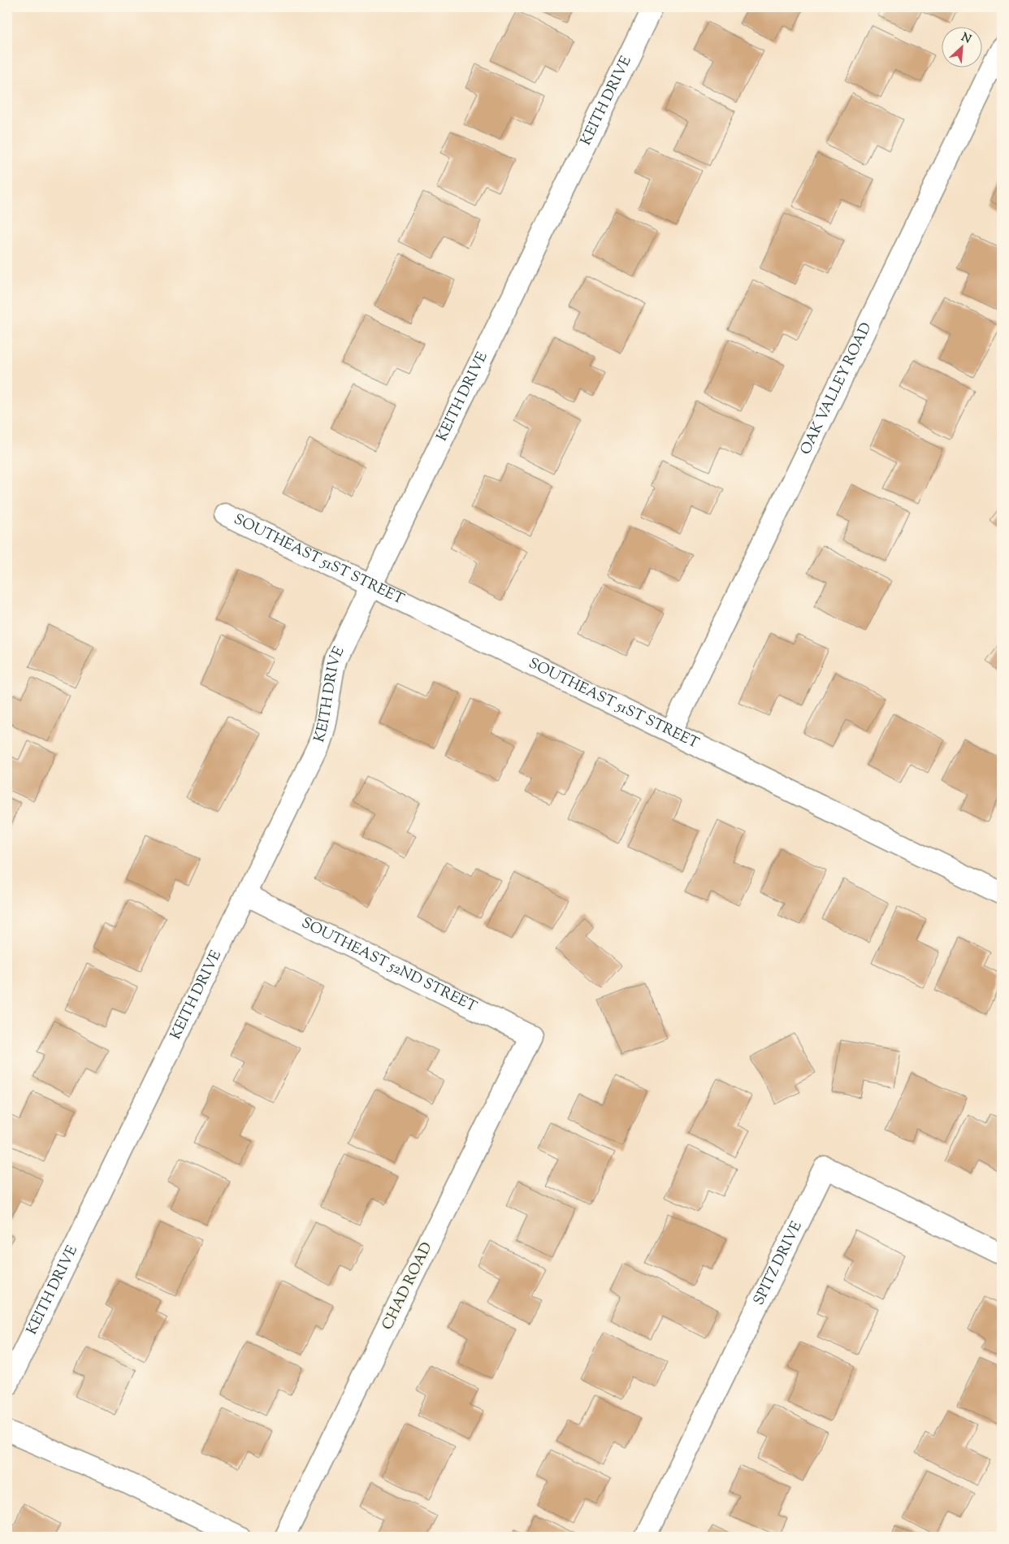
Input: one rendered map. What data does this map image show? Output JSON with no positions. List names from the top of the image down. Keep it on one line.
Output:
{"streets":{"street":["KEITH DRIVE","OAK VALLEY ROAD","SOUTHEAST 51ST STREET","SOUTHEAST 52ND STREET","SPITZ DRIVE","CHAD ROAD"]},"crossings":[["KEITH DRIVE","SOUTHEAST 51ST STREET"],["KEITH DRIVE","SOUTHEAST 52ND STREET"],["OAK VALLEY ROAD","SOUTHEAST 51ST STREET"],["SOUTHEAST 52ND STREET","CHAD ROAD"]],"north":"top right"}
